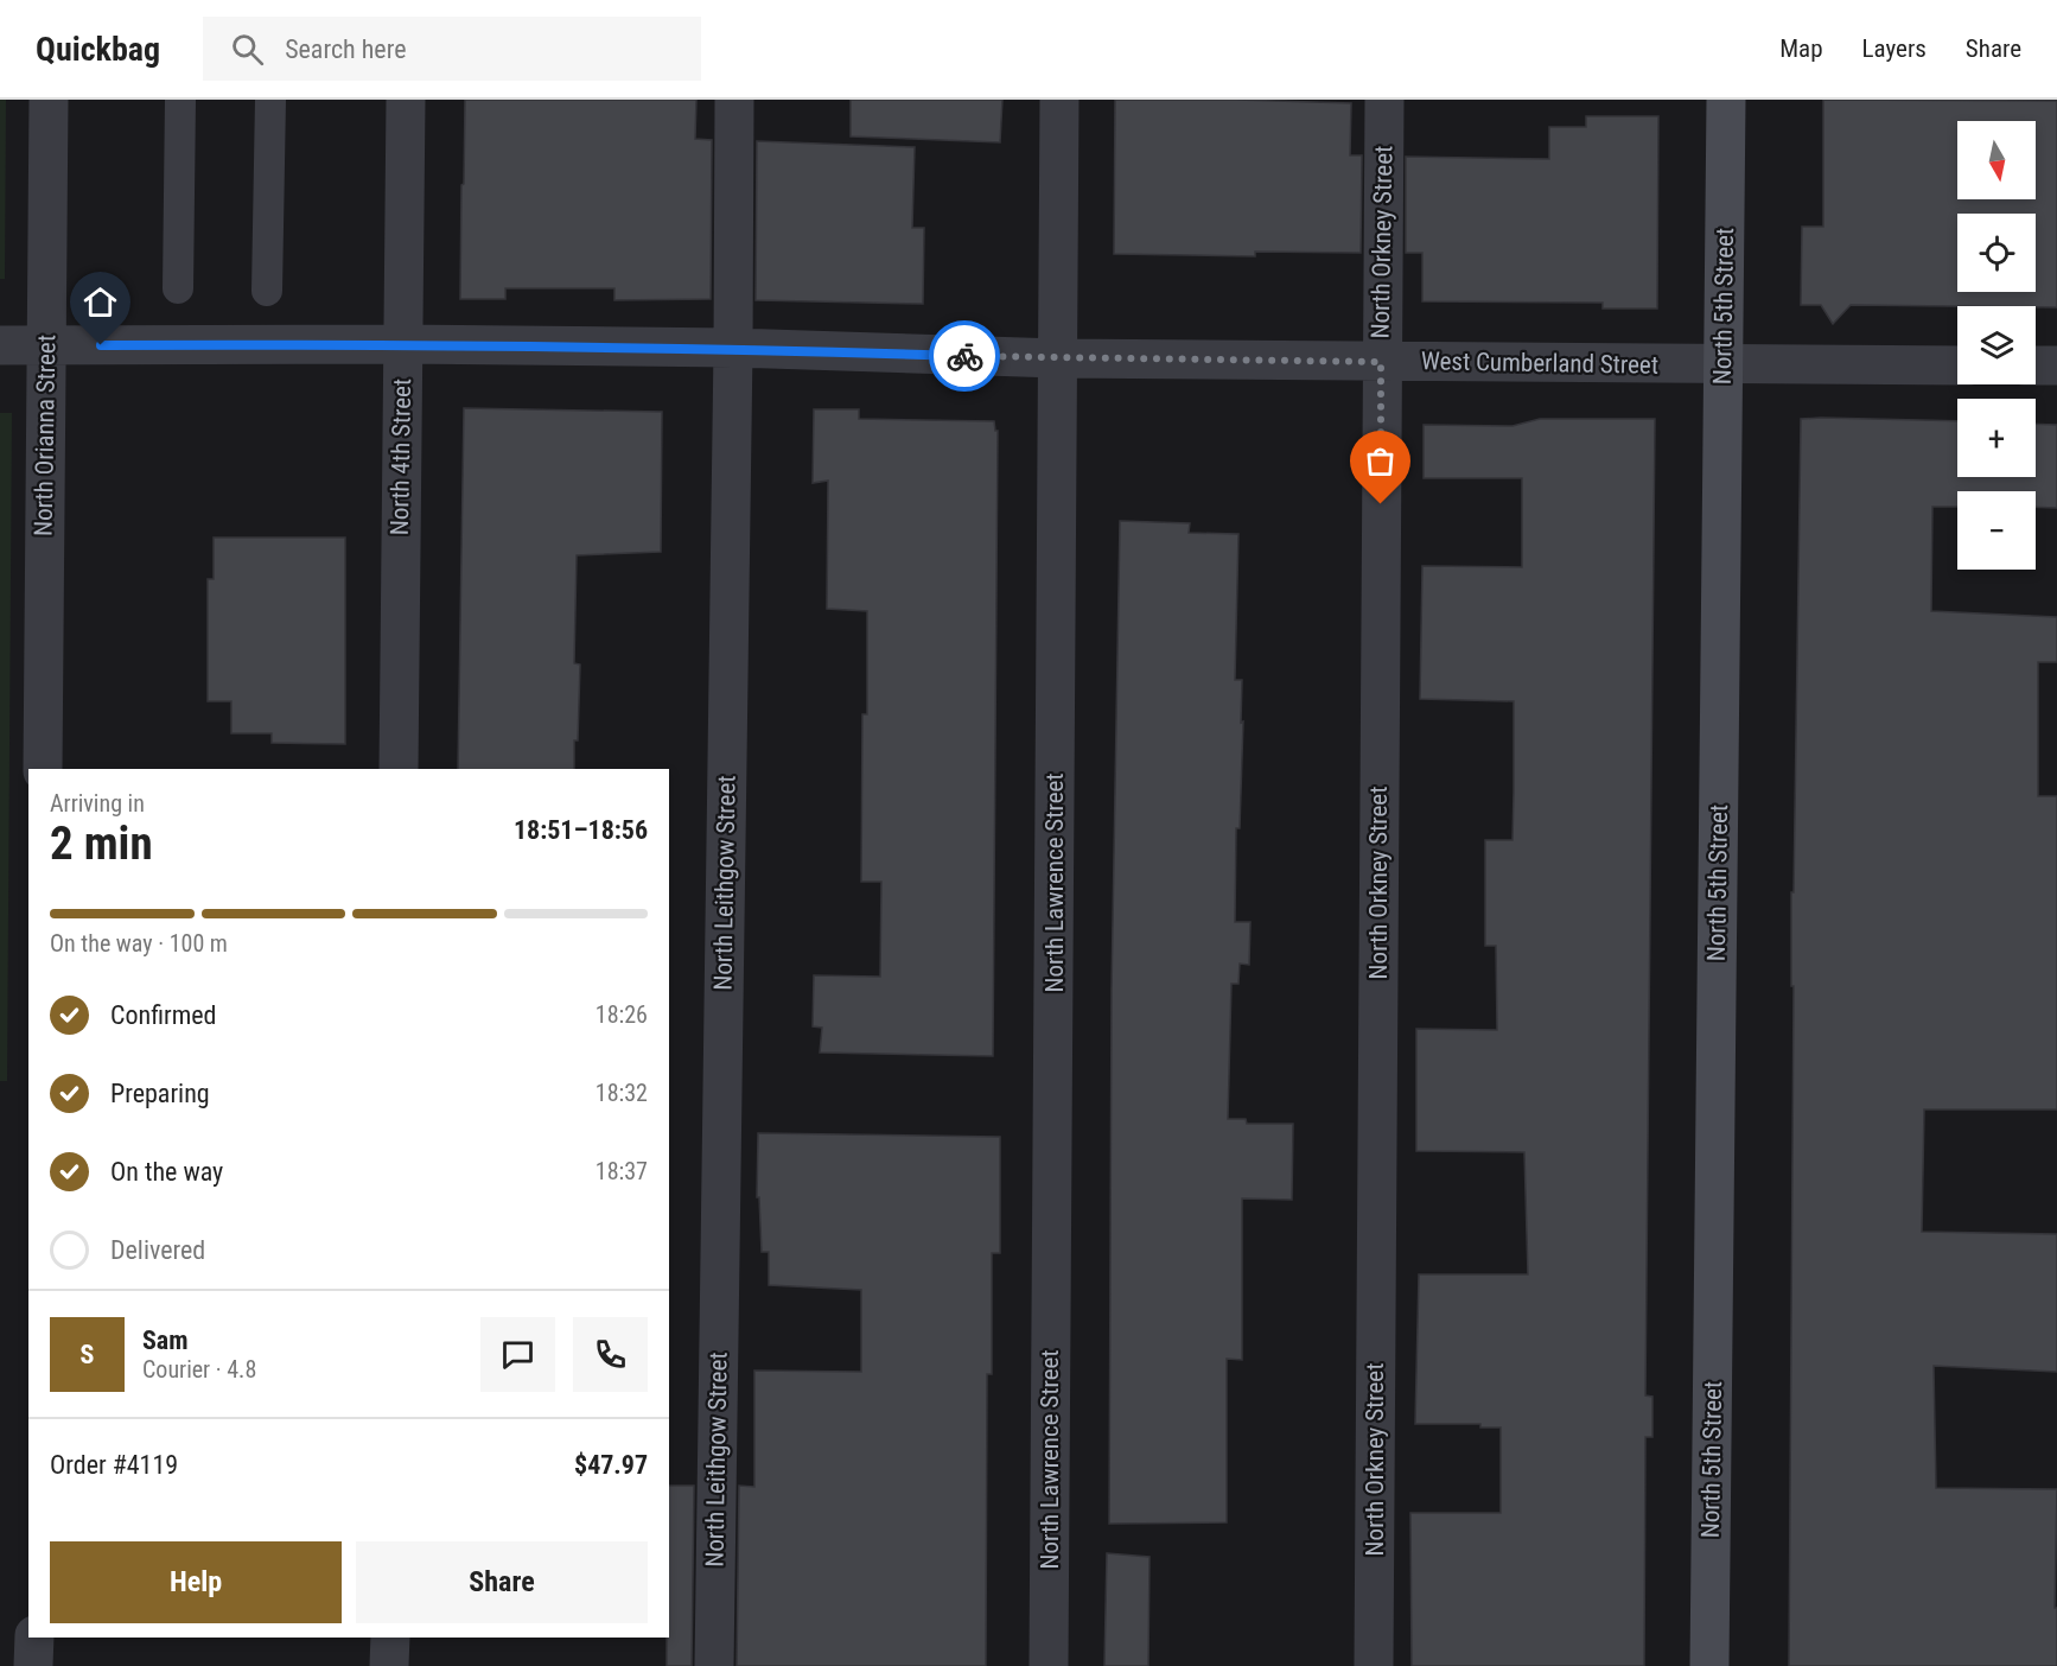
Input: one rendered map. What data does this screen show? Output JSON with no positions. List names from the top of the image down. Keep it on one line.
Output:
{"streets":{"main road":["North 5th Street"],"street":["North Orkney Street","West Cumberland Street","North Orianna Street","North 4th Street","North Leithgow Street","North Lawrence Street"]},"crossings":[["North Orkney Street","West Cumberland Street"],["North 5th Street","West Cumberland Street"],["West Cumberland Street","North Orianna Street"],["West Cumberland Street","North 4th Street"],["West Cumberland Street","North Leithgow Street"],["West Cumberland Street","North Lawrence Street"]],"north":"bottom","page":{"header":"Quickbag","search":"Search here","nav":["Map","Layers","Share"],"map_buttons":["+","−"],"heading":["2 min","Arriving in","18:51–18:56"],"panel":["Sam","Courier · 4.8","Order #4119","$47.97"],"bar":"On the way · 100 m","list":[["Confirmed","18:26"],["Preparing","18:32"],["On the way","18:37"],"Delivered"],"round":"S","buttons":["Help","Share"]}}
